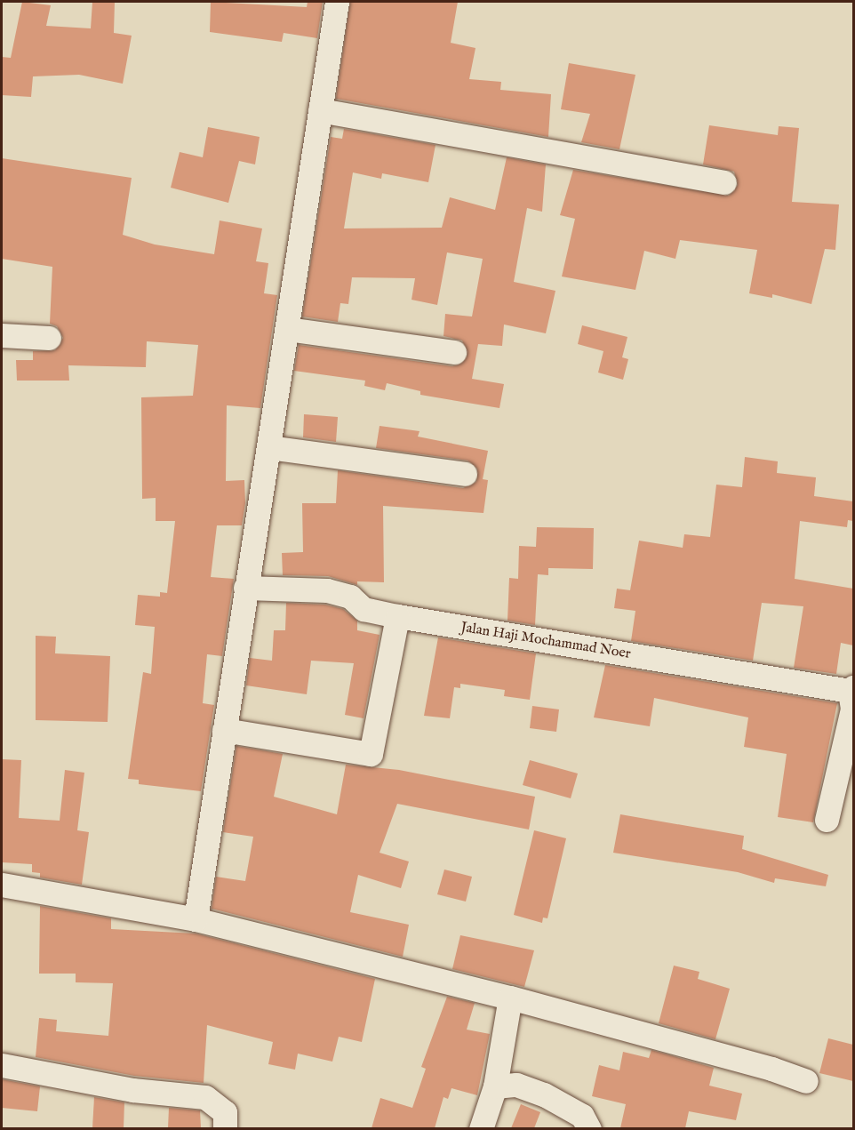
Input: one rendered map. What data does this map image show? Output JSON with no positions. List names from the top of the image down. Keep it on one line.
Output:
{"streets":{"street":["Jalan Haji Mochammad Noer"]}}
